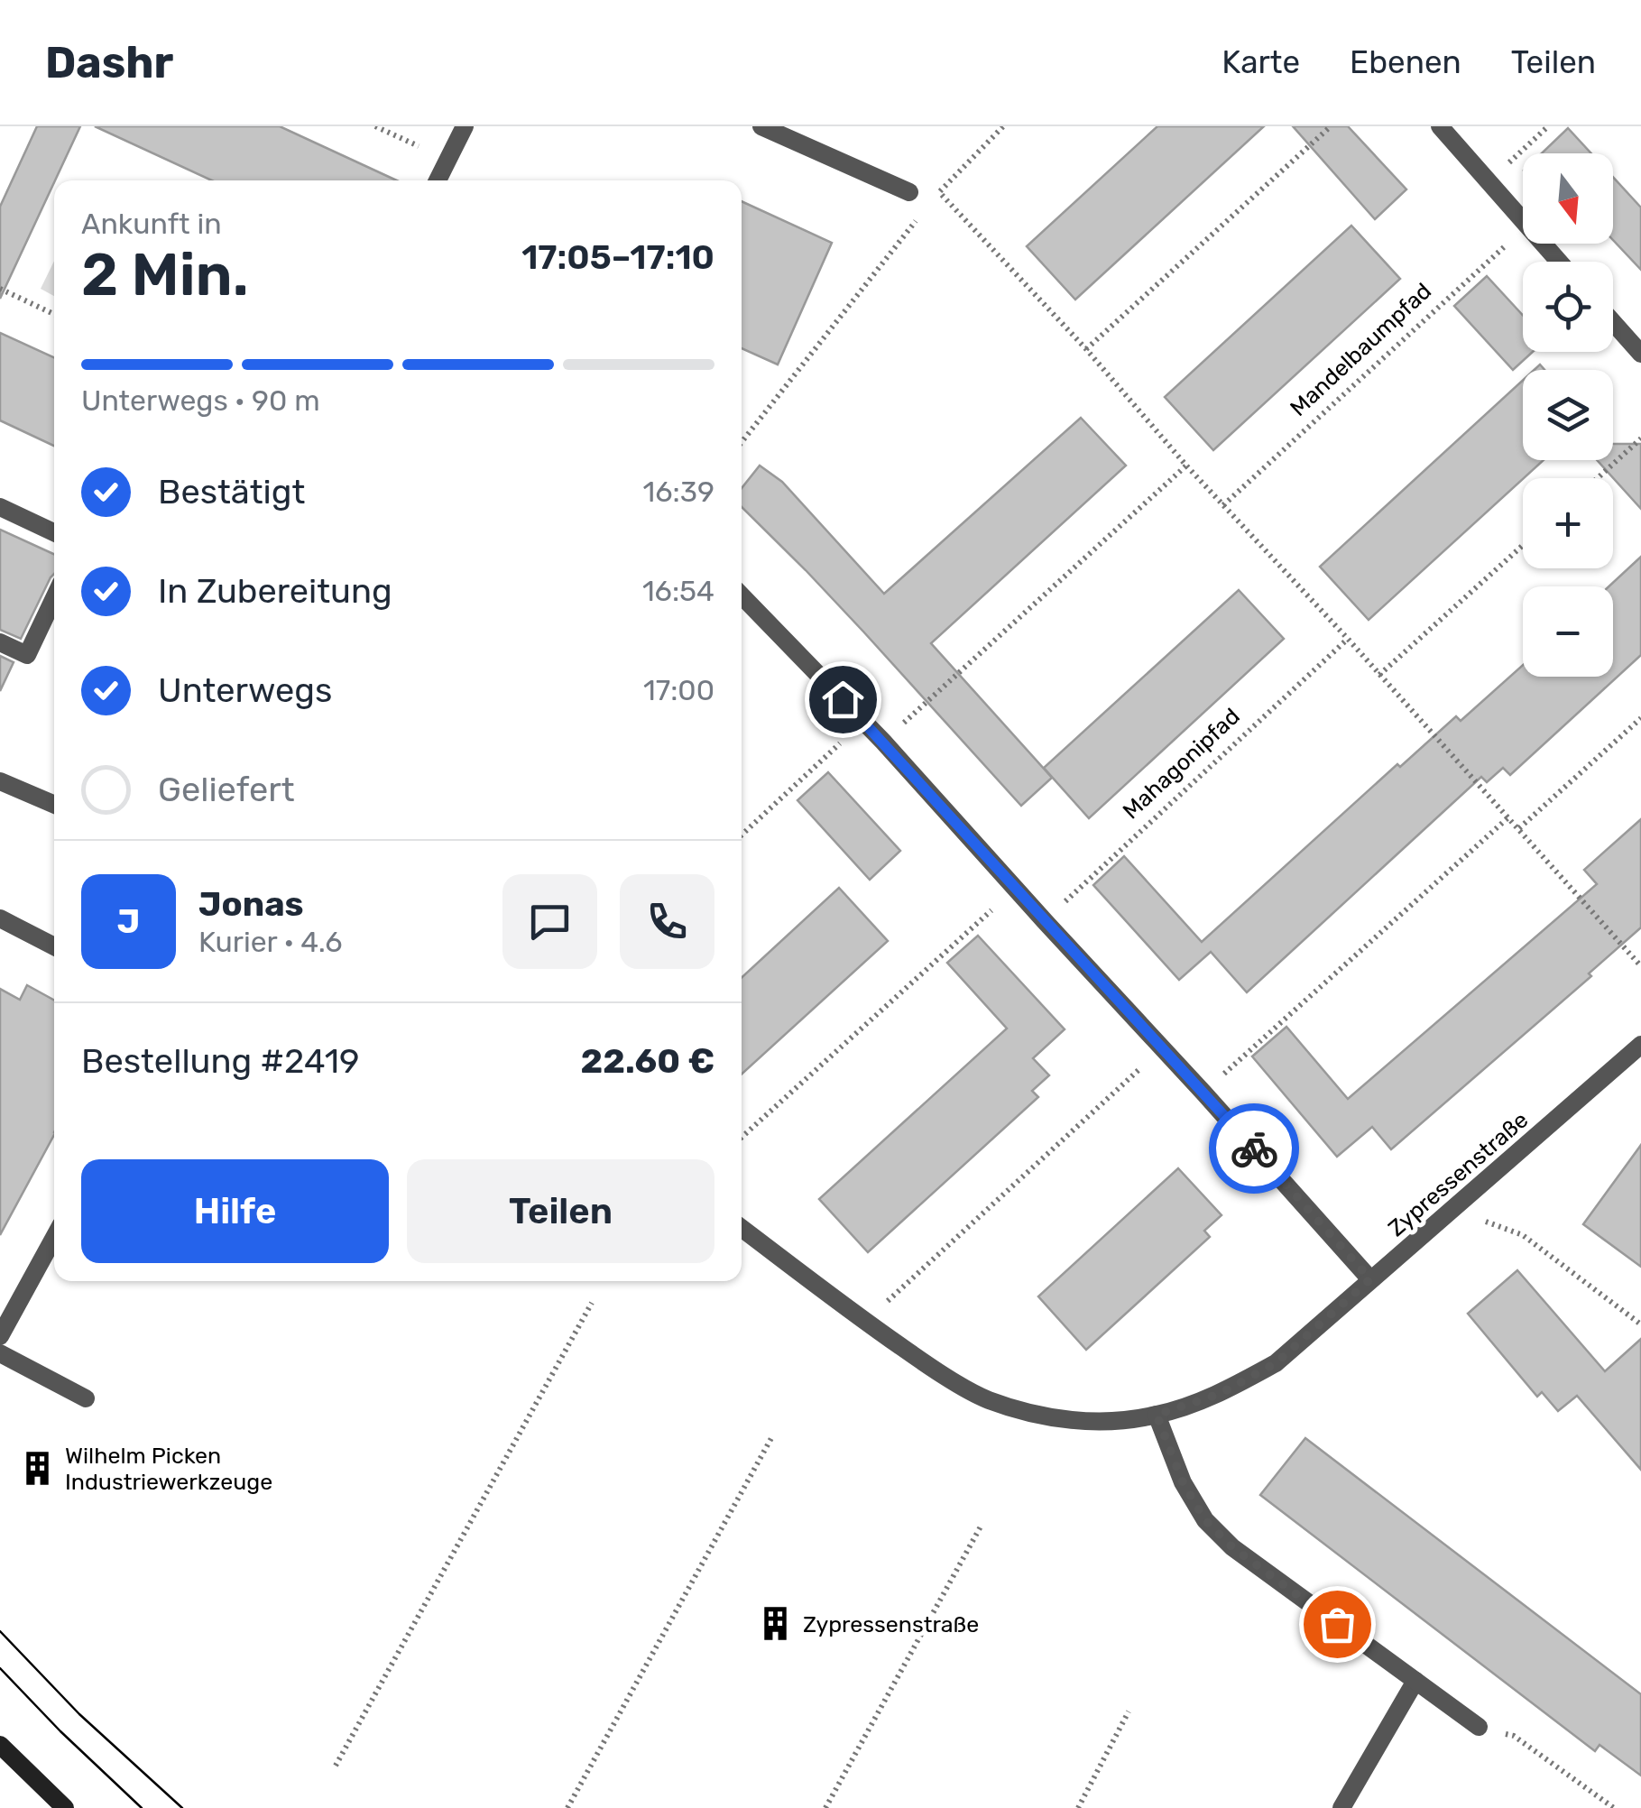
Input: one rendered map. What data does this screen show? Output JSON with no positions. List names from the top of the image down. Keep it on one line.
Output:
{"streets":{"street":["Zypressenstraße"],"path":["Mandelbaumpfad","Mahagonipfad"]},"places":{"building":["Wilhelm Picken Industriewerkzeuge","Zypressenstraße"]},"north":"bottom","page":{"header":"Dashr","nav":["Karte","Ebenen","Teilen"],"map_buttons":["+","−"],"heading":["2 Min.","Ankunft in","17:05–17:10"],"panel":["Jonas","Kurier · 4.6","Bestellung #2419","22.60 €"],"bar":"Unterwegs · 90 m","list":[["Bestätigt","16:39"],["In Zubereitung","16:54"],["Unterwegs","17:00"],"Geliefert"],"round":"J","buttons":["Hilfe","Teilen"]}}
